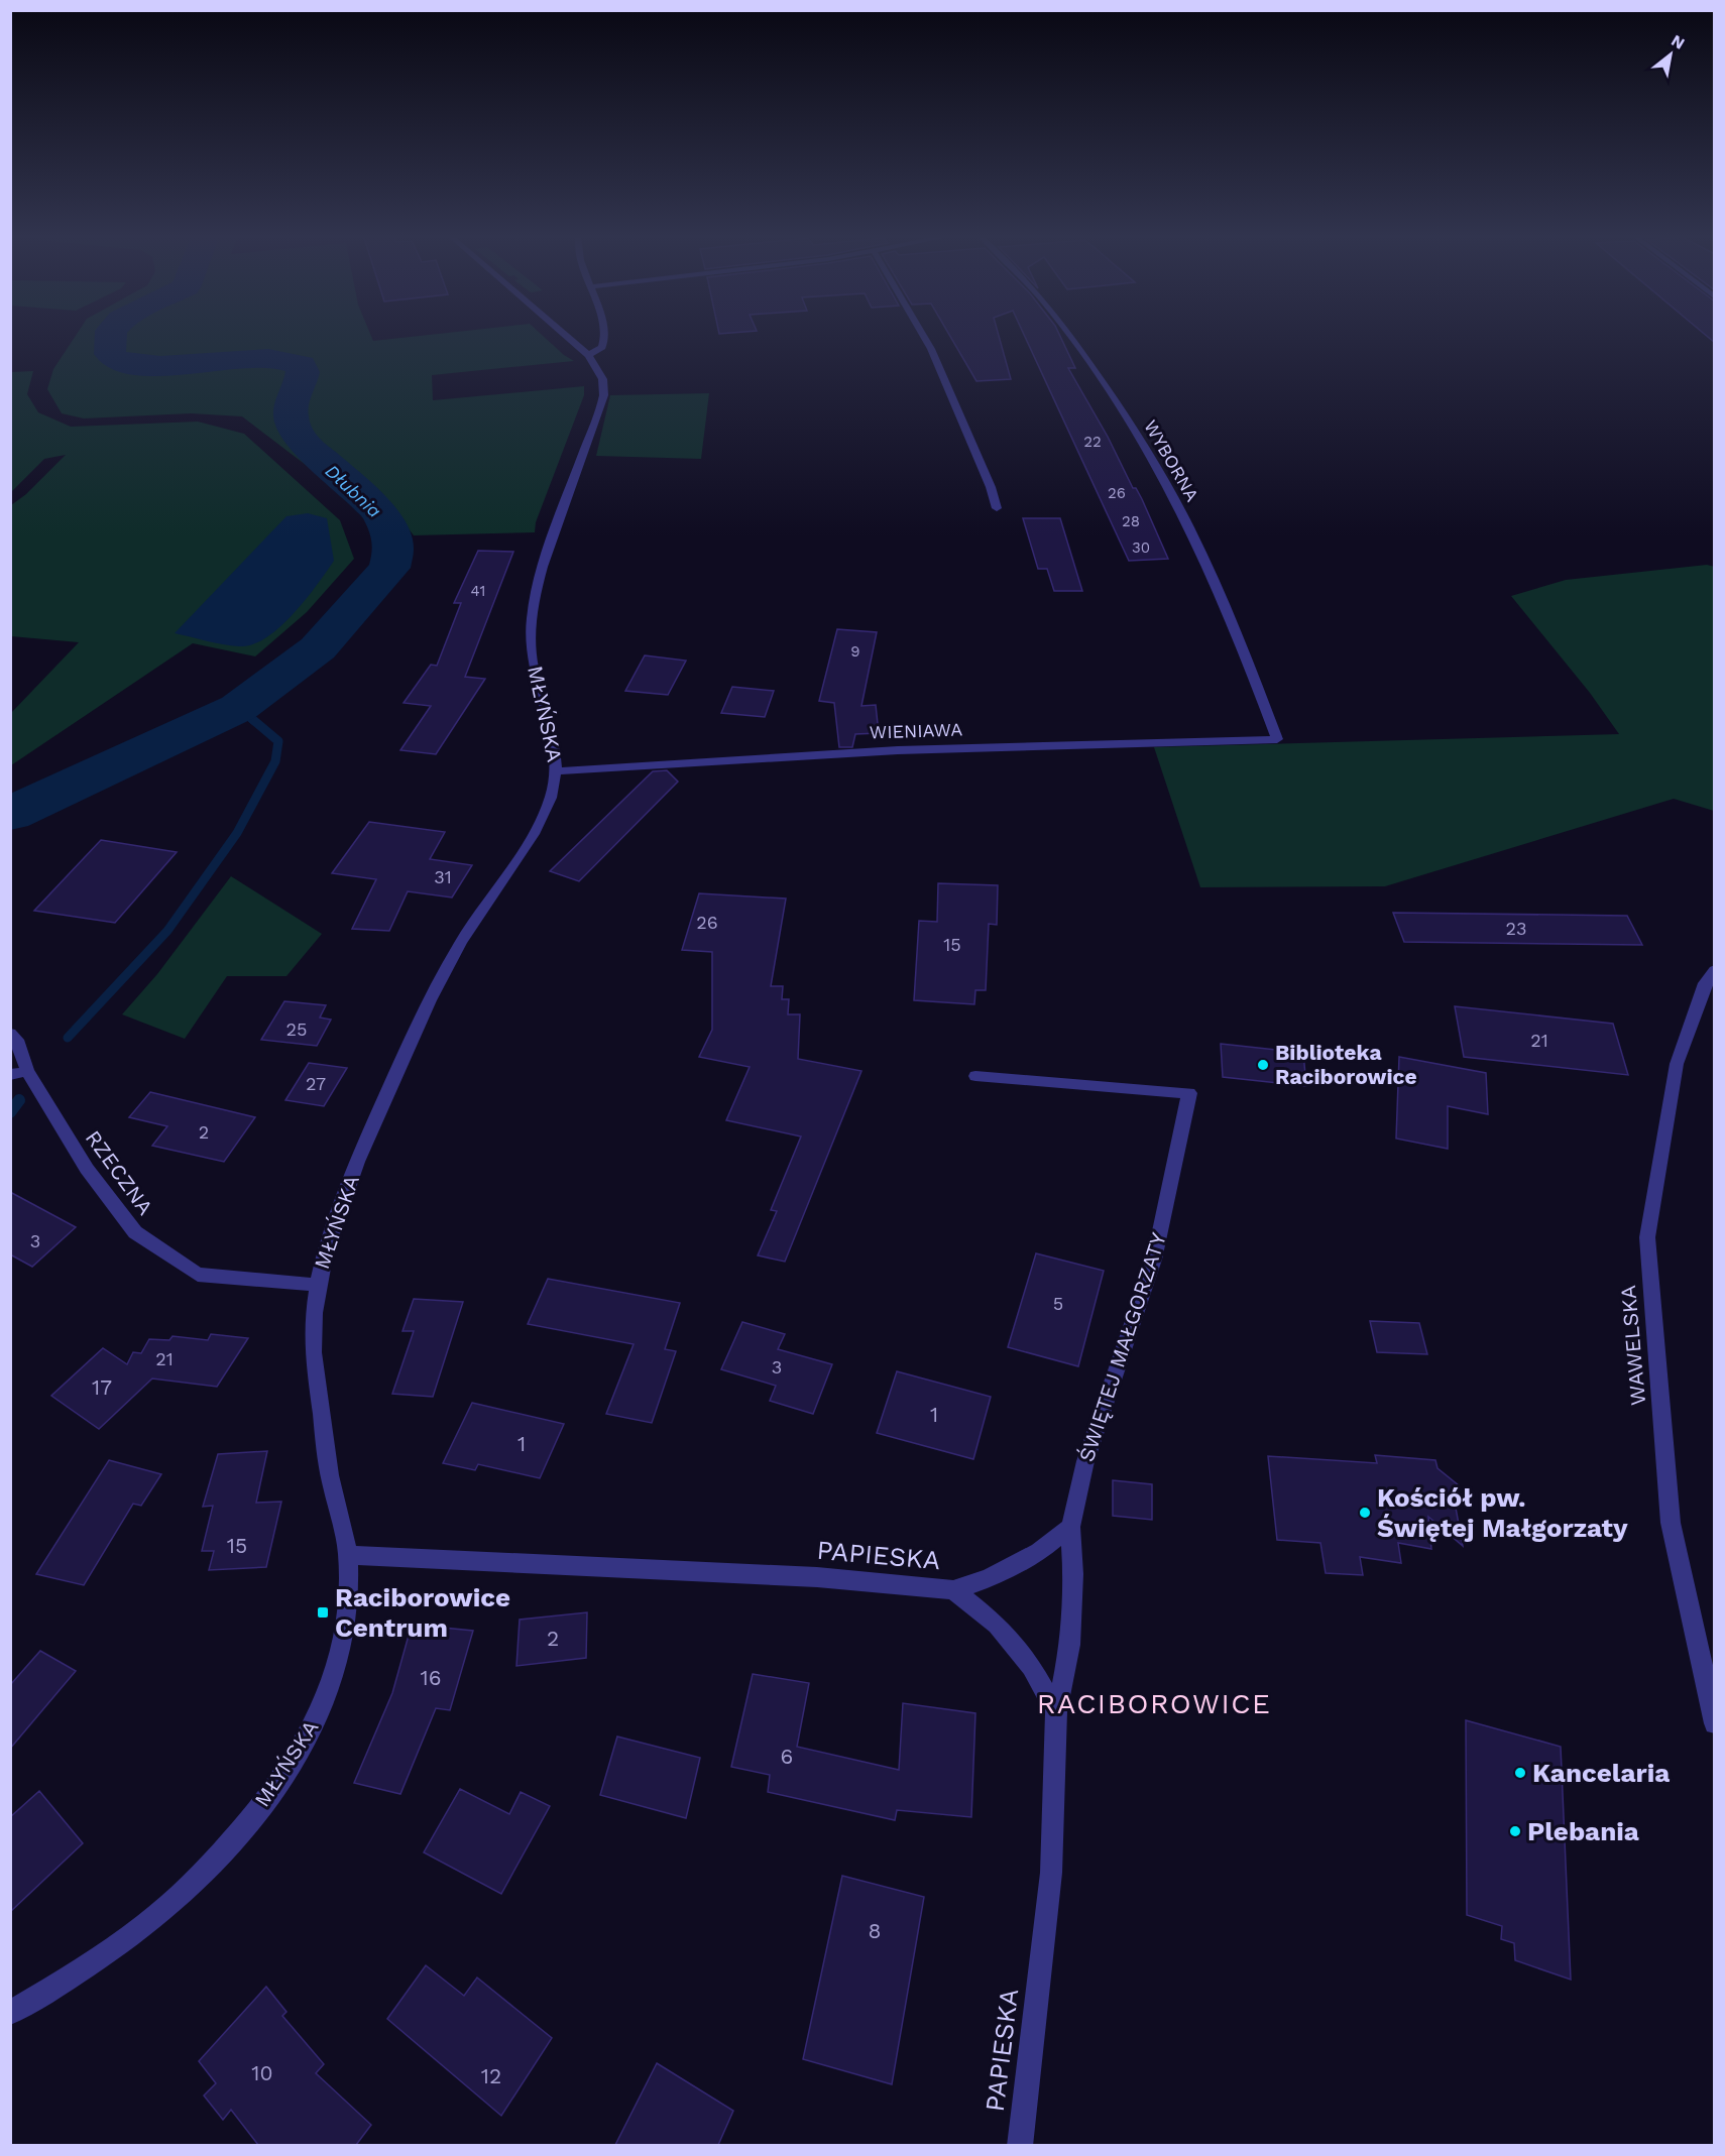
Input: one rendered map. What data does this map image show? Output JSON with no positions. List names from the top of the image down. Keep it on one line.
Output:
{"streets":{"street":["WYBORNA","MŁYŃSKA","WIENIAWA","RZECZNA","WAWELSKA","ŚWIĘTEJ MAŁGORZATY","PAPIESKA"]},"crossings":[["WYBORNA","WIENIAWA"],["MŁYŃSKA","WIENIAWA"],["MŁYŃSKA","RZECZNA"],["MŁYŃSKA","PAPIESKA"],["ŚWIĘTEJ MAŁGORZATY","PAPIESKA"]],"districts":["RACIBOROWICE"],"water":["Dłubnia"],"places":{"other":["Biblioteka Raciborowice","Kościół pw. Świętej Małgorzaty","Kancelaria","Plebania"],"transit":["Raciborowice Centrum"]},"house_numbers":["22","26","28","30","41","9","31","26","23","15","25","21","27","2","3","5","21","3","17","1","1","15","2","16","6","8","10","12"],"north":"top right"}
